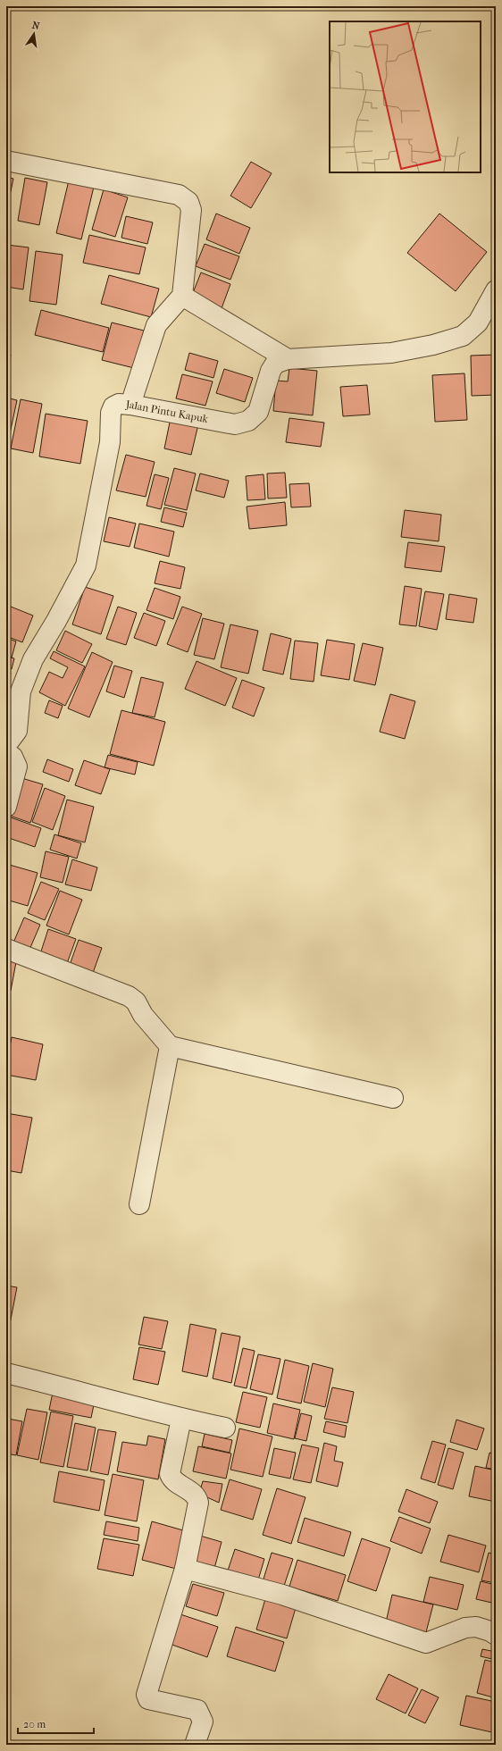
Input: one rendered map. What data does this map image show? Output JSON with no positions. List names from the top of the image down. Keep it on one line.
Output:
{"streets":{"street":["Jalan Pintu Kapuk"]},"scale_bar":"20 m","north":"top"}
